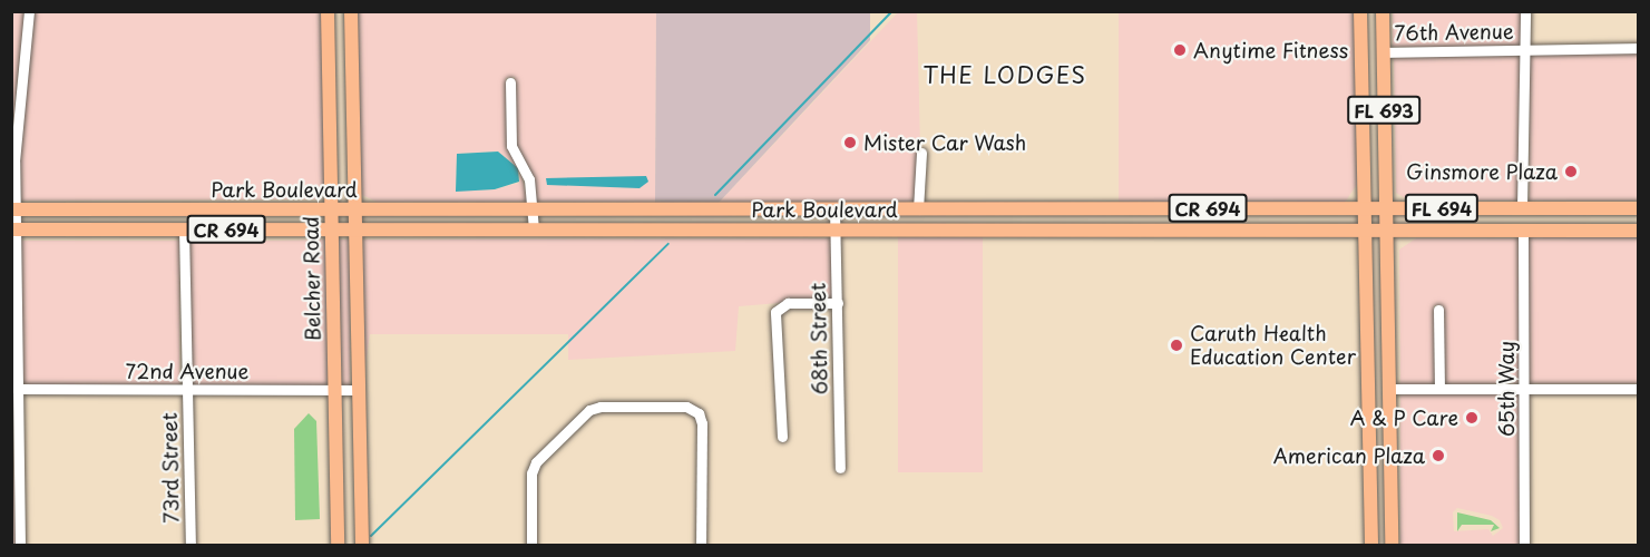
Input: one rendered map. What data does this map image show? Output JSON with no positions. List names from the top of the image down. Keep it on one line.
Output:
{"streets":{"main road":["FL 693","Park Boulevard","CR 694","FL 694","Belcher Road"],"street":["76th Avenue","68th Street","72nd Avenue","65th Way","73rd Street"]},"crossings":[["76th Avenue","FL 693"],["FL 693","Park Boulevard"],["Park Boulevard","Belcher Road"],["Park Boulevard","68th Street"],["Park Boulevard","65th Way"],["Park Boulevard","73rd Street"],["Belcher Road","72nd Avenue"],["72nd Avenue","73rd Street"]],"districts":["THE LODGES"],"places":["Anytime Fitness","Mister Car Wash","Ginsmore Plaza","Caruth Health Education Center","A & P Care","American Plaza"]}
